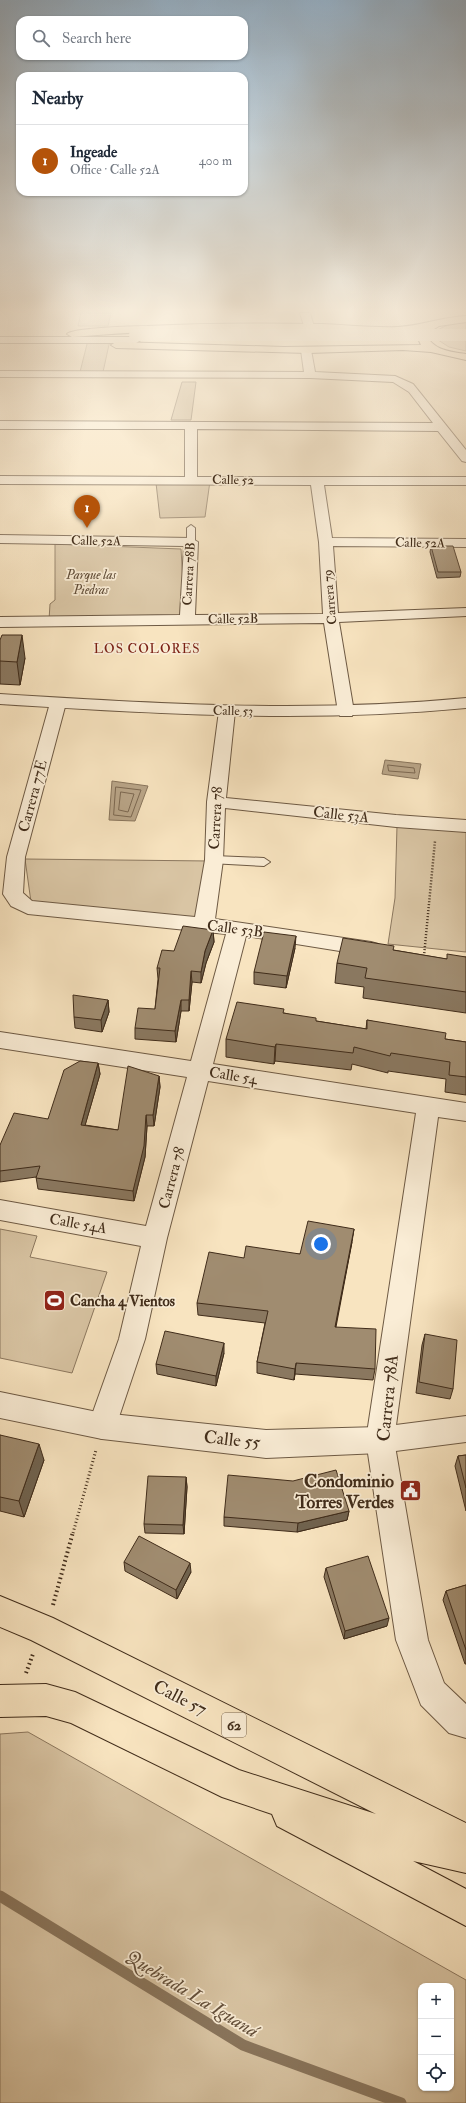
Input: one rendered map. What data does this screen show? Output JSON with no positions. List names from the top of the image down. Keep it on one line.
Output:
{"streets":{"main road":["Calle 57","62"],"street":["Calle 52","Calle 52A","Carrera 78B","Carrera 79","Calle 52B","Calle 53","Carrera 77E","Calle 53A","Carrera 78","Calle 53B","Calle 54","Calle 54A","Carrera 78A","Calle 55"]},"crossings":[["Calle 52","Carrera 79"],["Calle 52A","Carrera 78B"],["Calle 52A","Carrera 79"],["Carrera 78B","Calle 52B"],["Carrera 79","Calle 52B"],["Carrera 79","Calle 53"],["Calle 53","Carrera 77E"],["Calle 53","Carrera 78"],["Carrera 77E","Calle 53B"],["Calle 53A","Carrera 78"],["Carrera 78","Calle 53B"],["Carrera 78","Calle 54"],["Carrera 78","Calle 54A"],["Carrera 78","Calle 55"],["Calle 54","Carrera 78A"],["Carrera 78A","Calle 55"]],"districts":["LOS COLORES"],"water":["Quebrada La Iguaná"],"parks":["Parque las Piedras"],"places":{"sports":["Cancha 4 Vientos"],"public building":["Condominio Torres Verdes"]},"page":{"search":"Search here","heading":"Nearby","list":[{"mark":"1","name":"Ingeade","note":"Office · Calle 52A","value":"400 m"}],"pins":"1","map_buttons":["+","−"]}}
